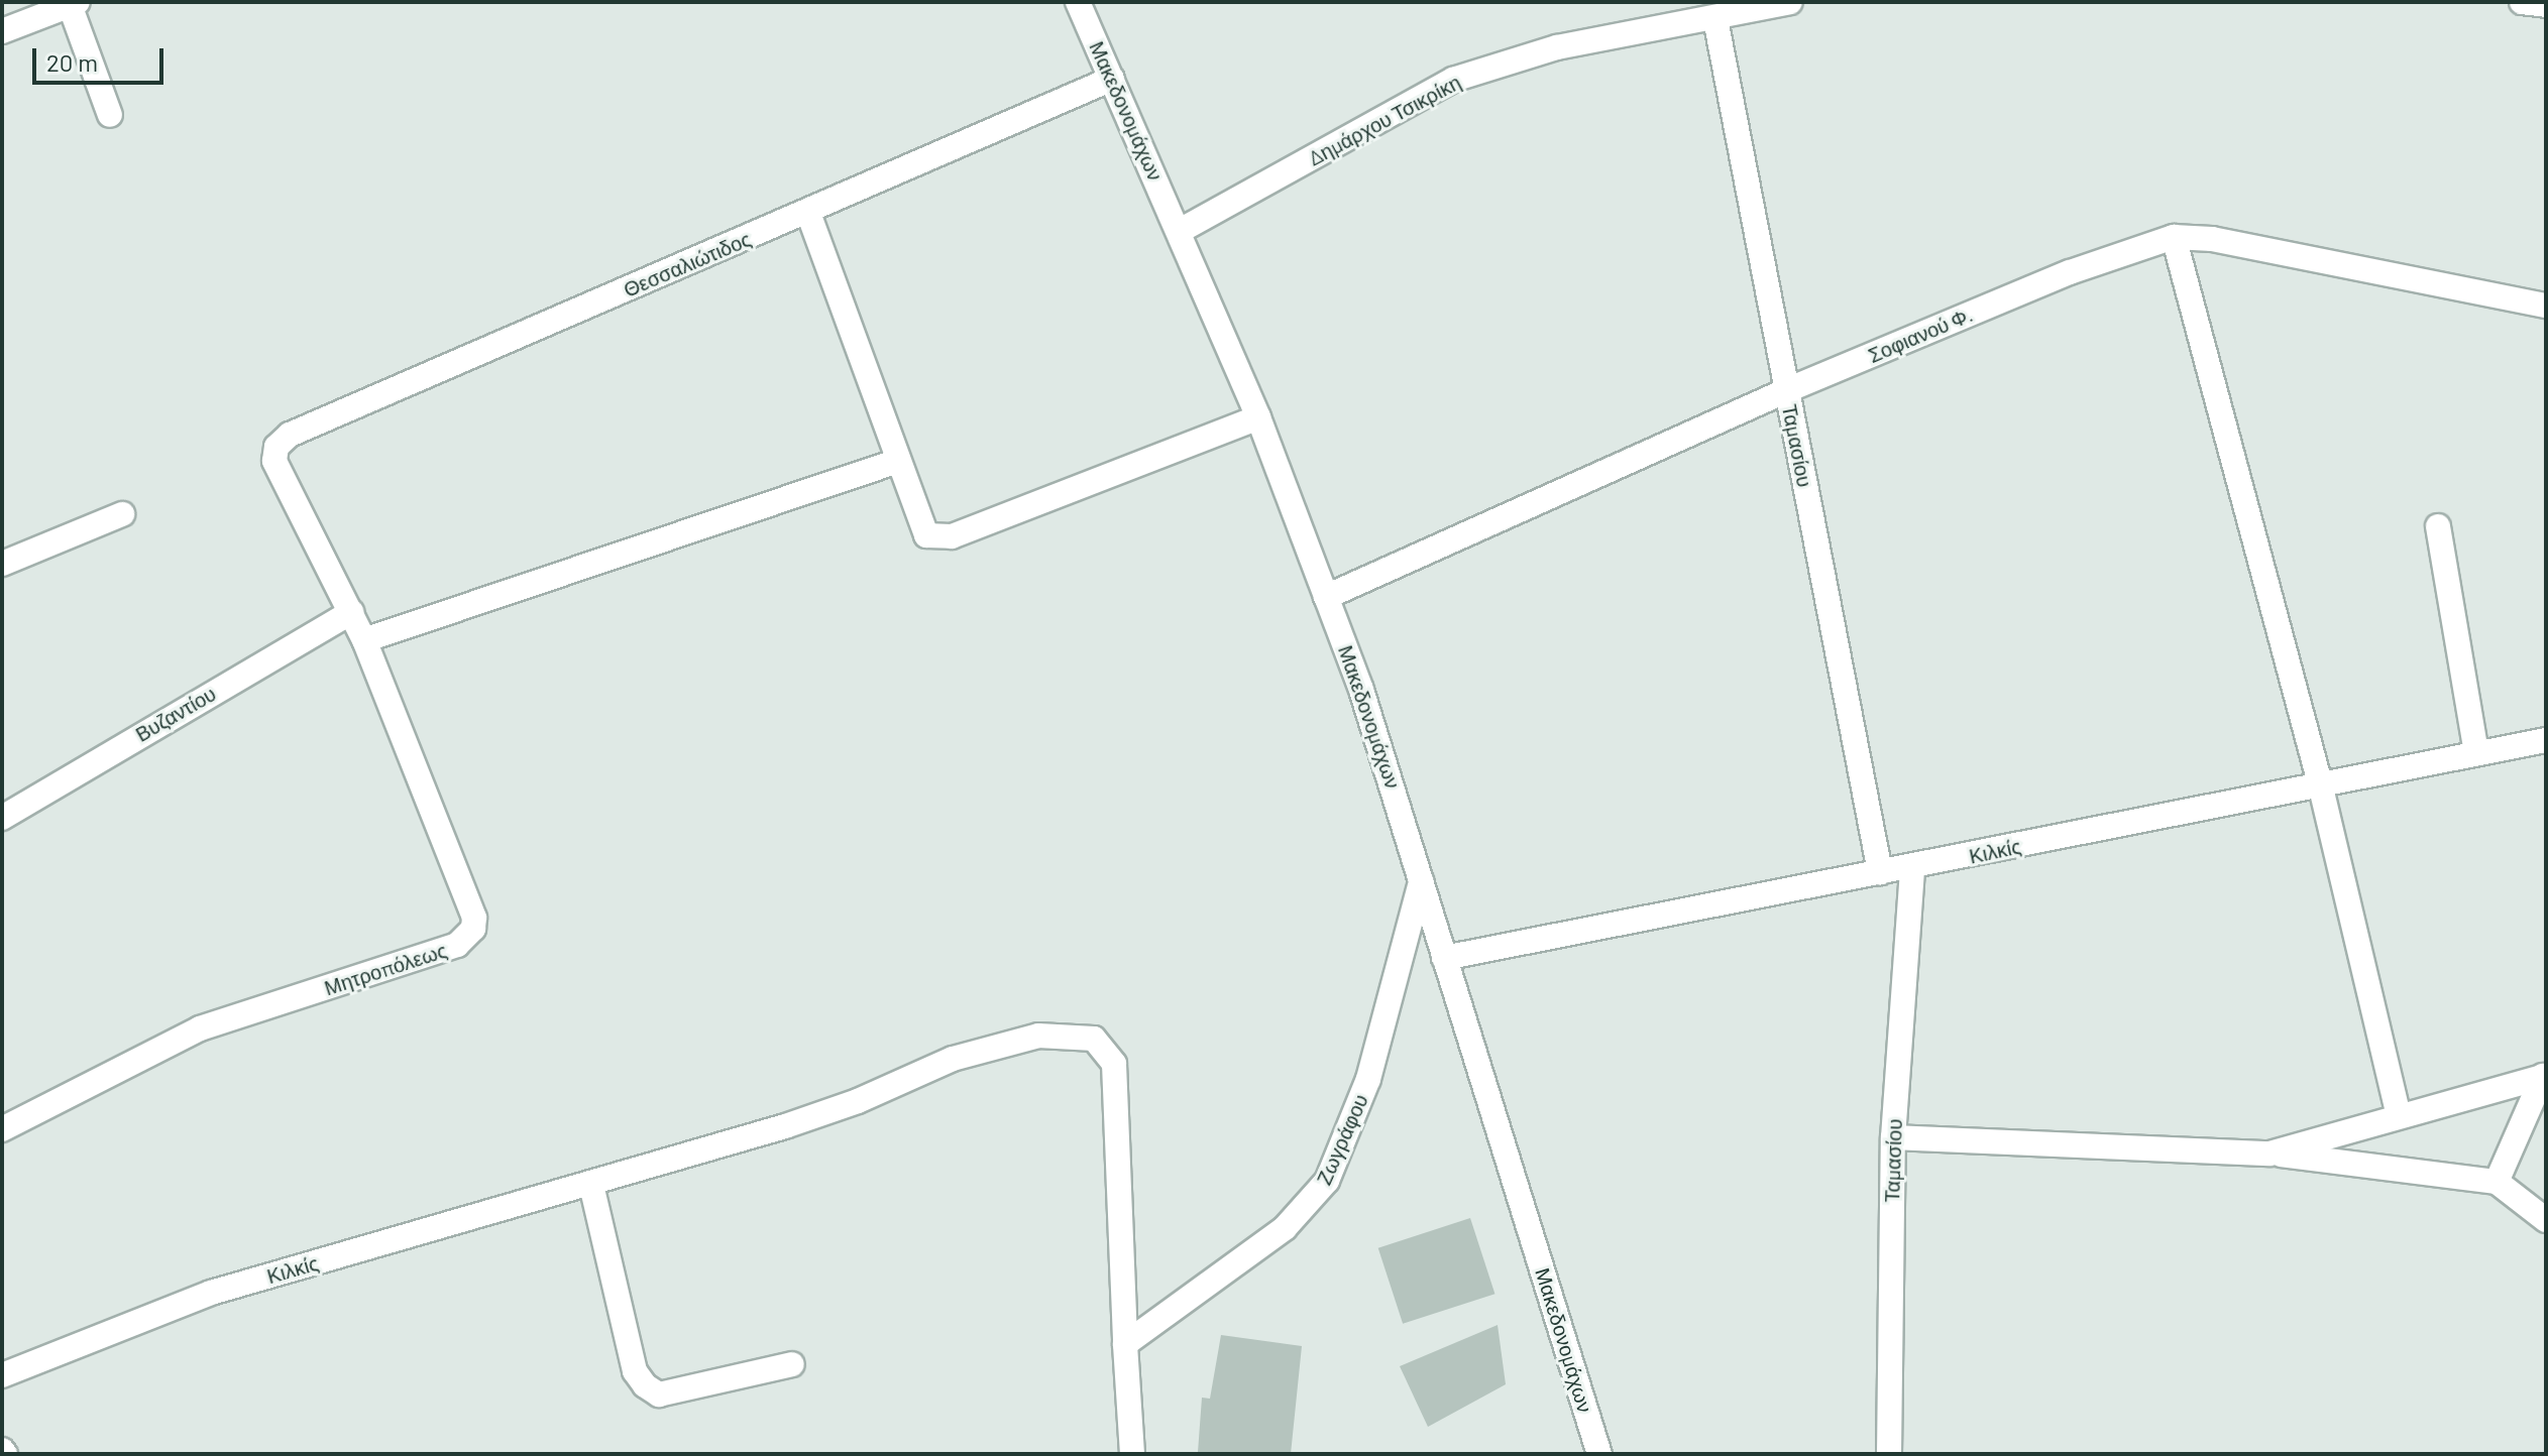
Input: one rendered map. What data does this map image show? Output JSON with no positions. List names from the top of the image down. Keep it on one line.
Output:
{"streets":{"street":["Μακεδονομάχων","Δημάρχου Τσικρίκη","Θεσσαλιώτιδος","Σοφιανού Φ.","Ταμασίου","Βυζαντίου","Κιλκίς","Μητροπόλεως","Ζωγράφου"]},"crossings":[["Μακεδονομάχων","Δημάρχου Τσικρίκη"],["Μακεδονομάχων","Θεσσαλιώτιδος"],["Μακεδονομάχων","Σοφιανού Φ."],["Μακεδονομάχων","Κιλκίς"],["Μακεδονομάχων","Ζωγράφου"],["Δημάρχου Τσικρίκη","Ταμασίου"],["Θεσσαλιώτιδος","Μητροπόλεως"],["Σοφιανού Φ.","Ταμασίου"],["Ταμασίου","Κιλκίς"],["Βυζαντίου","Μητροπόλεως"],["Κιλκίς","Ζωγράφου"]],"scale_bar":"20 m"}
